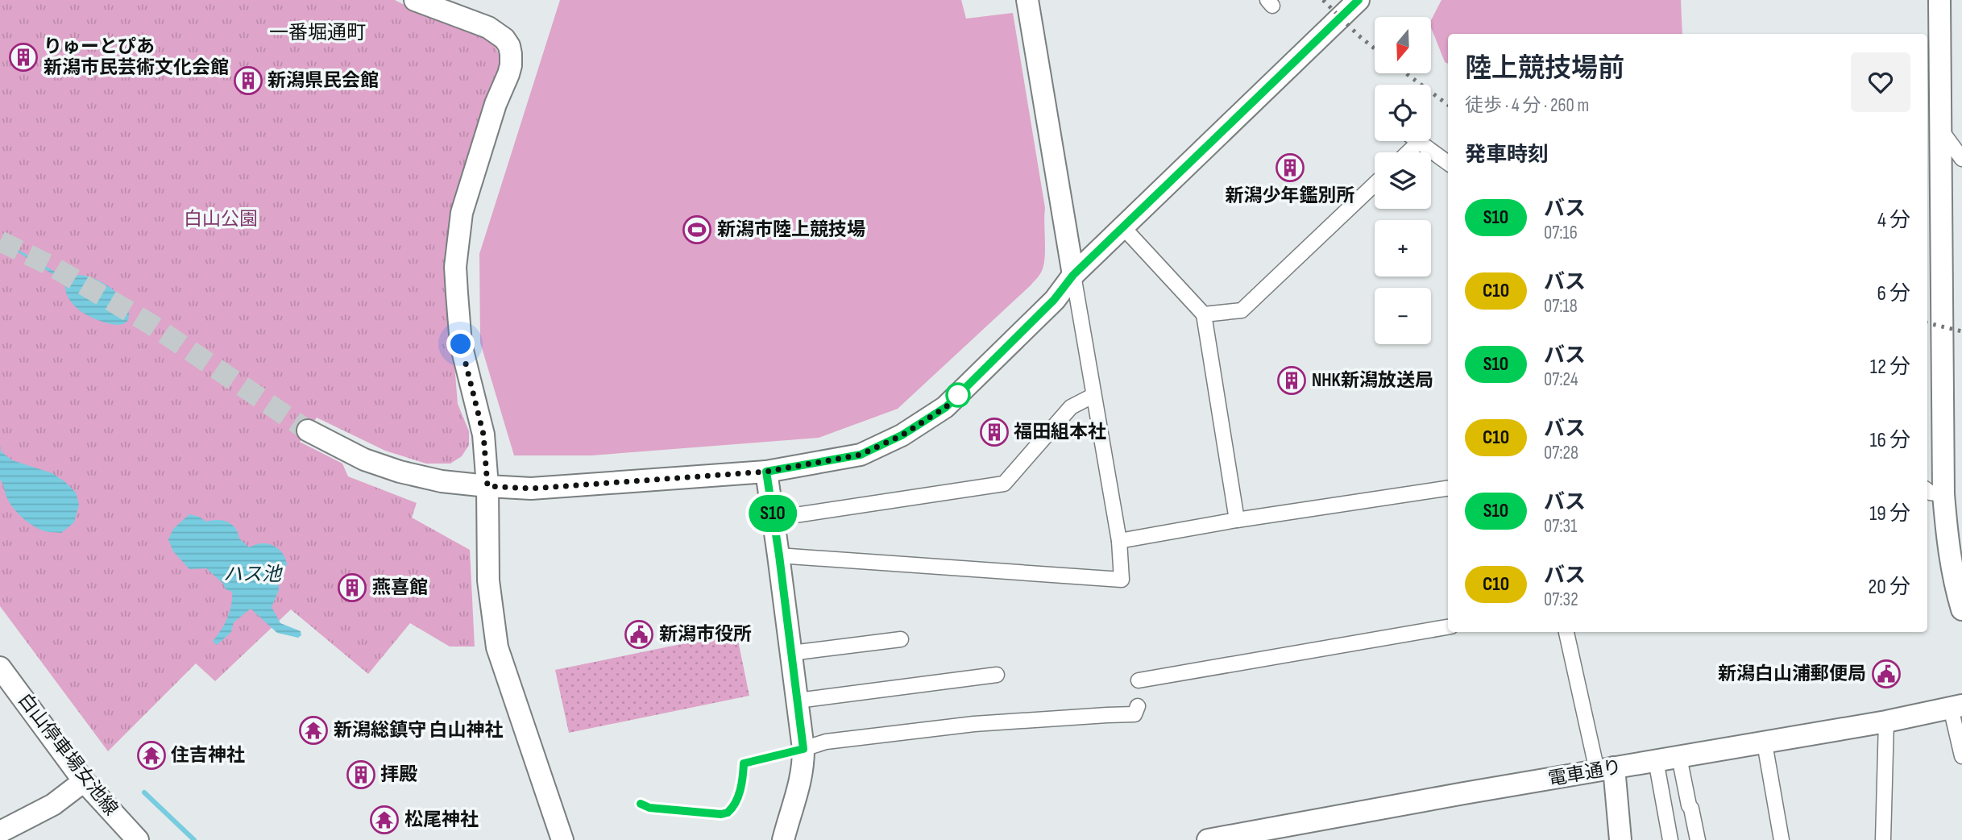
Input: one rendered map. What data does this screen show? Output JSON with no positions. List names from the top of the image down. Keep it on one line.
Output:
{"streets":{"street":["白山停車場女池線","電車通り"]},"districts":["一番堀通町"],"water":["ハス池"],"parks":["白山公園"],"places":{"building":["りゅーとぴあ 新潟市民芸術文化会館","新潟県民会館","新潟少年鑑別所","NHK新潟放送局","福田組本社","燕喜館","拝殿"],"sports":["新潟市陸上競技場"],"public building":["新潟市役所","新潟白山浦郵便局"],"temple":["新潟総鎮守 白山神社","住吉神社","松尾神社"]},"lines":["bus line S10"],"north":"bottom","page":{"on_map":"S10","map_buttons":["+","−"],"heading":[["陸上競技場前","徒歩 · 4 分 · 260 m"],"発車時刻"],"list":[{"mark":"S10","name":"バス","note":"07:16","value":"4 分"},{"mark":"C10","name":"バス","note":"07:18","value":"6 分"},{"mark":"S10","name":"バス","note":"07:24","value":"12 分"},{"mark":"C10","name":"バス","note":"07:28","value":"16 分"},{"mark":"S10","name":"バス","note":"07:31","value":"19 分"},{"mark":"C10","name":"バス","note":"07:32","value":"20 分"}]}}
